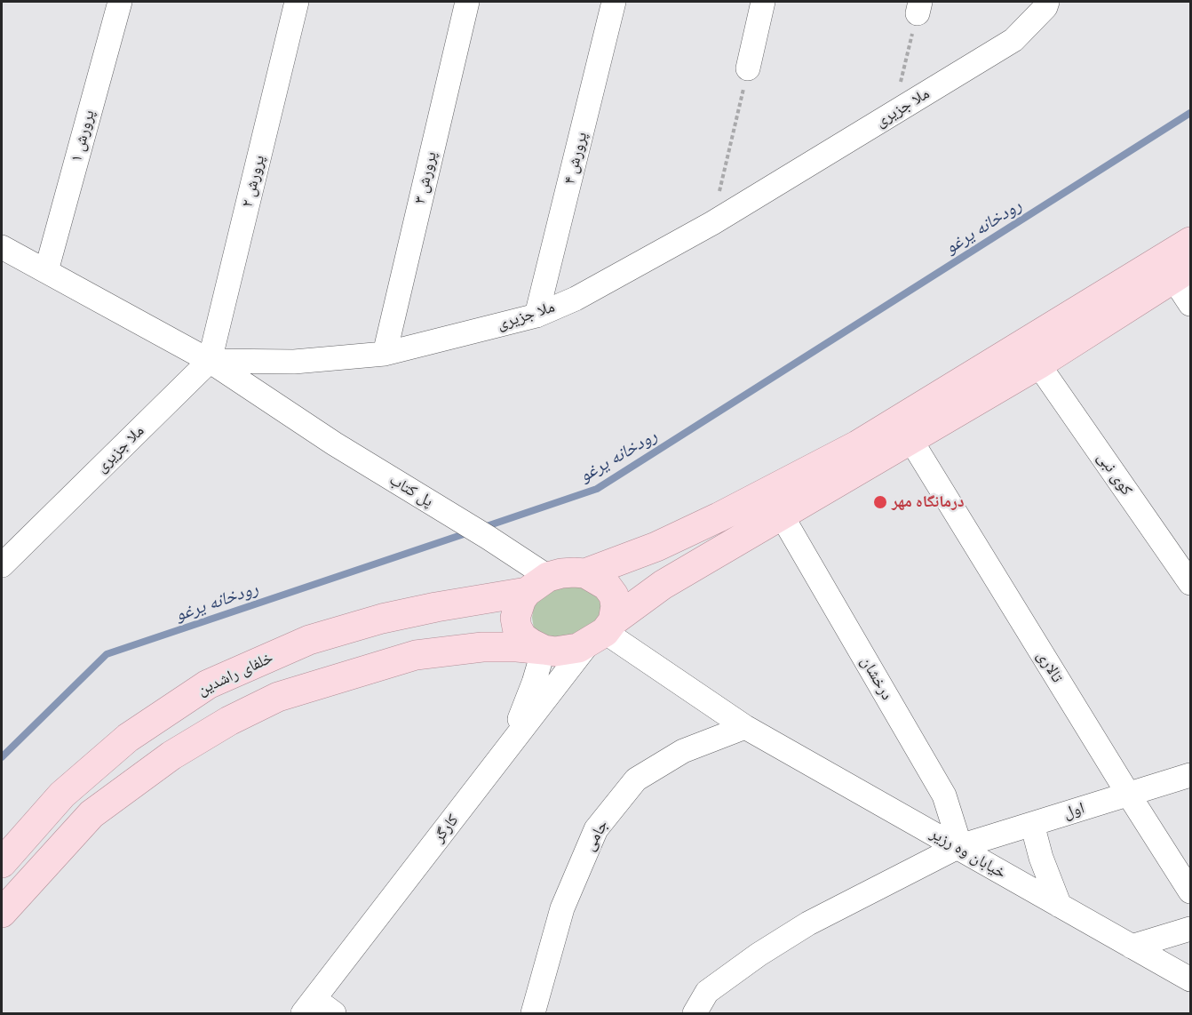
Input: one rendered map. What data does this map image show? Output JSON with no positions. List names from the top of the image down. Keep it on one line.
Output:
{"streets":{"main road":["خلفای راشدین"],"street":["ملا جزیری","پرورش ۱","پرورش ۴","پرورش ۳","پرورش ۲","کوی نبی","پل کتاب","تالاری","درخشان","اول","کارگر","جامی","خیابان وه رزیر"]},"crossings":[["ملا جزیری","پرورش ۴"],["ملا جزیری","پرورش ۳"],["ملا جزیری","پرورش ۲"],["ملا جزیری","پل کتاب"],["پرورش ۱","پل کتاب"],["پرورش ۲","پل کتاب"],["پل کتاب","خلفای راشدین"],["پل کتاب","کارگر"],["پل کتاب","خیابان وه رزیر"],["تالاری","اول"],["خلفای راشدین","کارگر"],["خلفای راشدین","خیابان وه رزیر"],["درخشان","اول"],["درخشان","خیابان وه رزیر"],["اول","خیابان وه رزیر"],["کارگر","خیابان وه رزیر"],["جامی","خیابان وه رزیر"]],"water":["رودخانه یرغو"],"places":["درمانگاه مهر"]}
